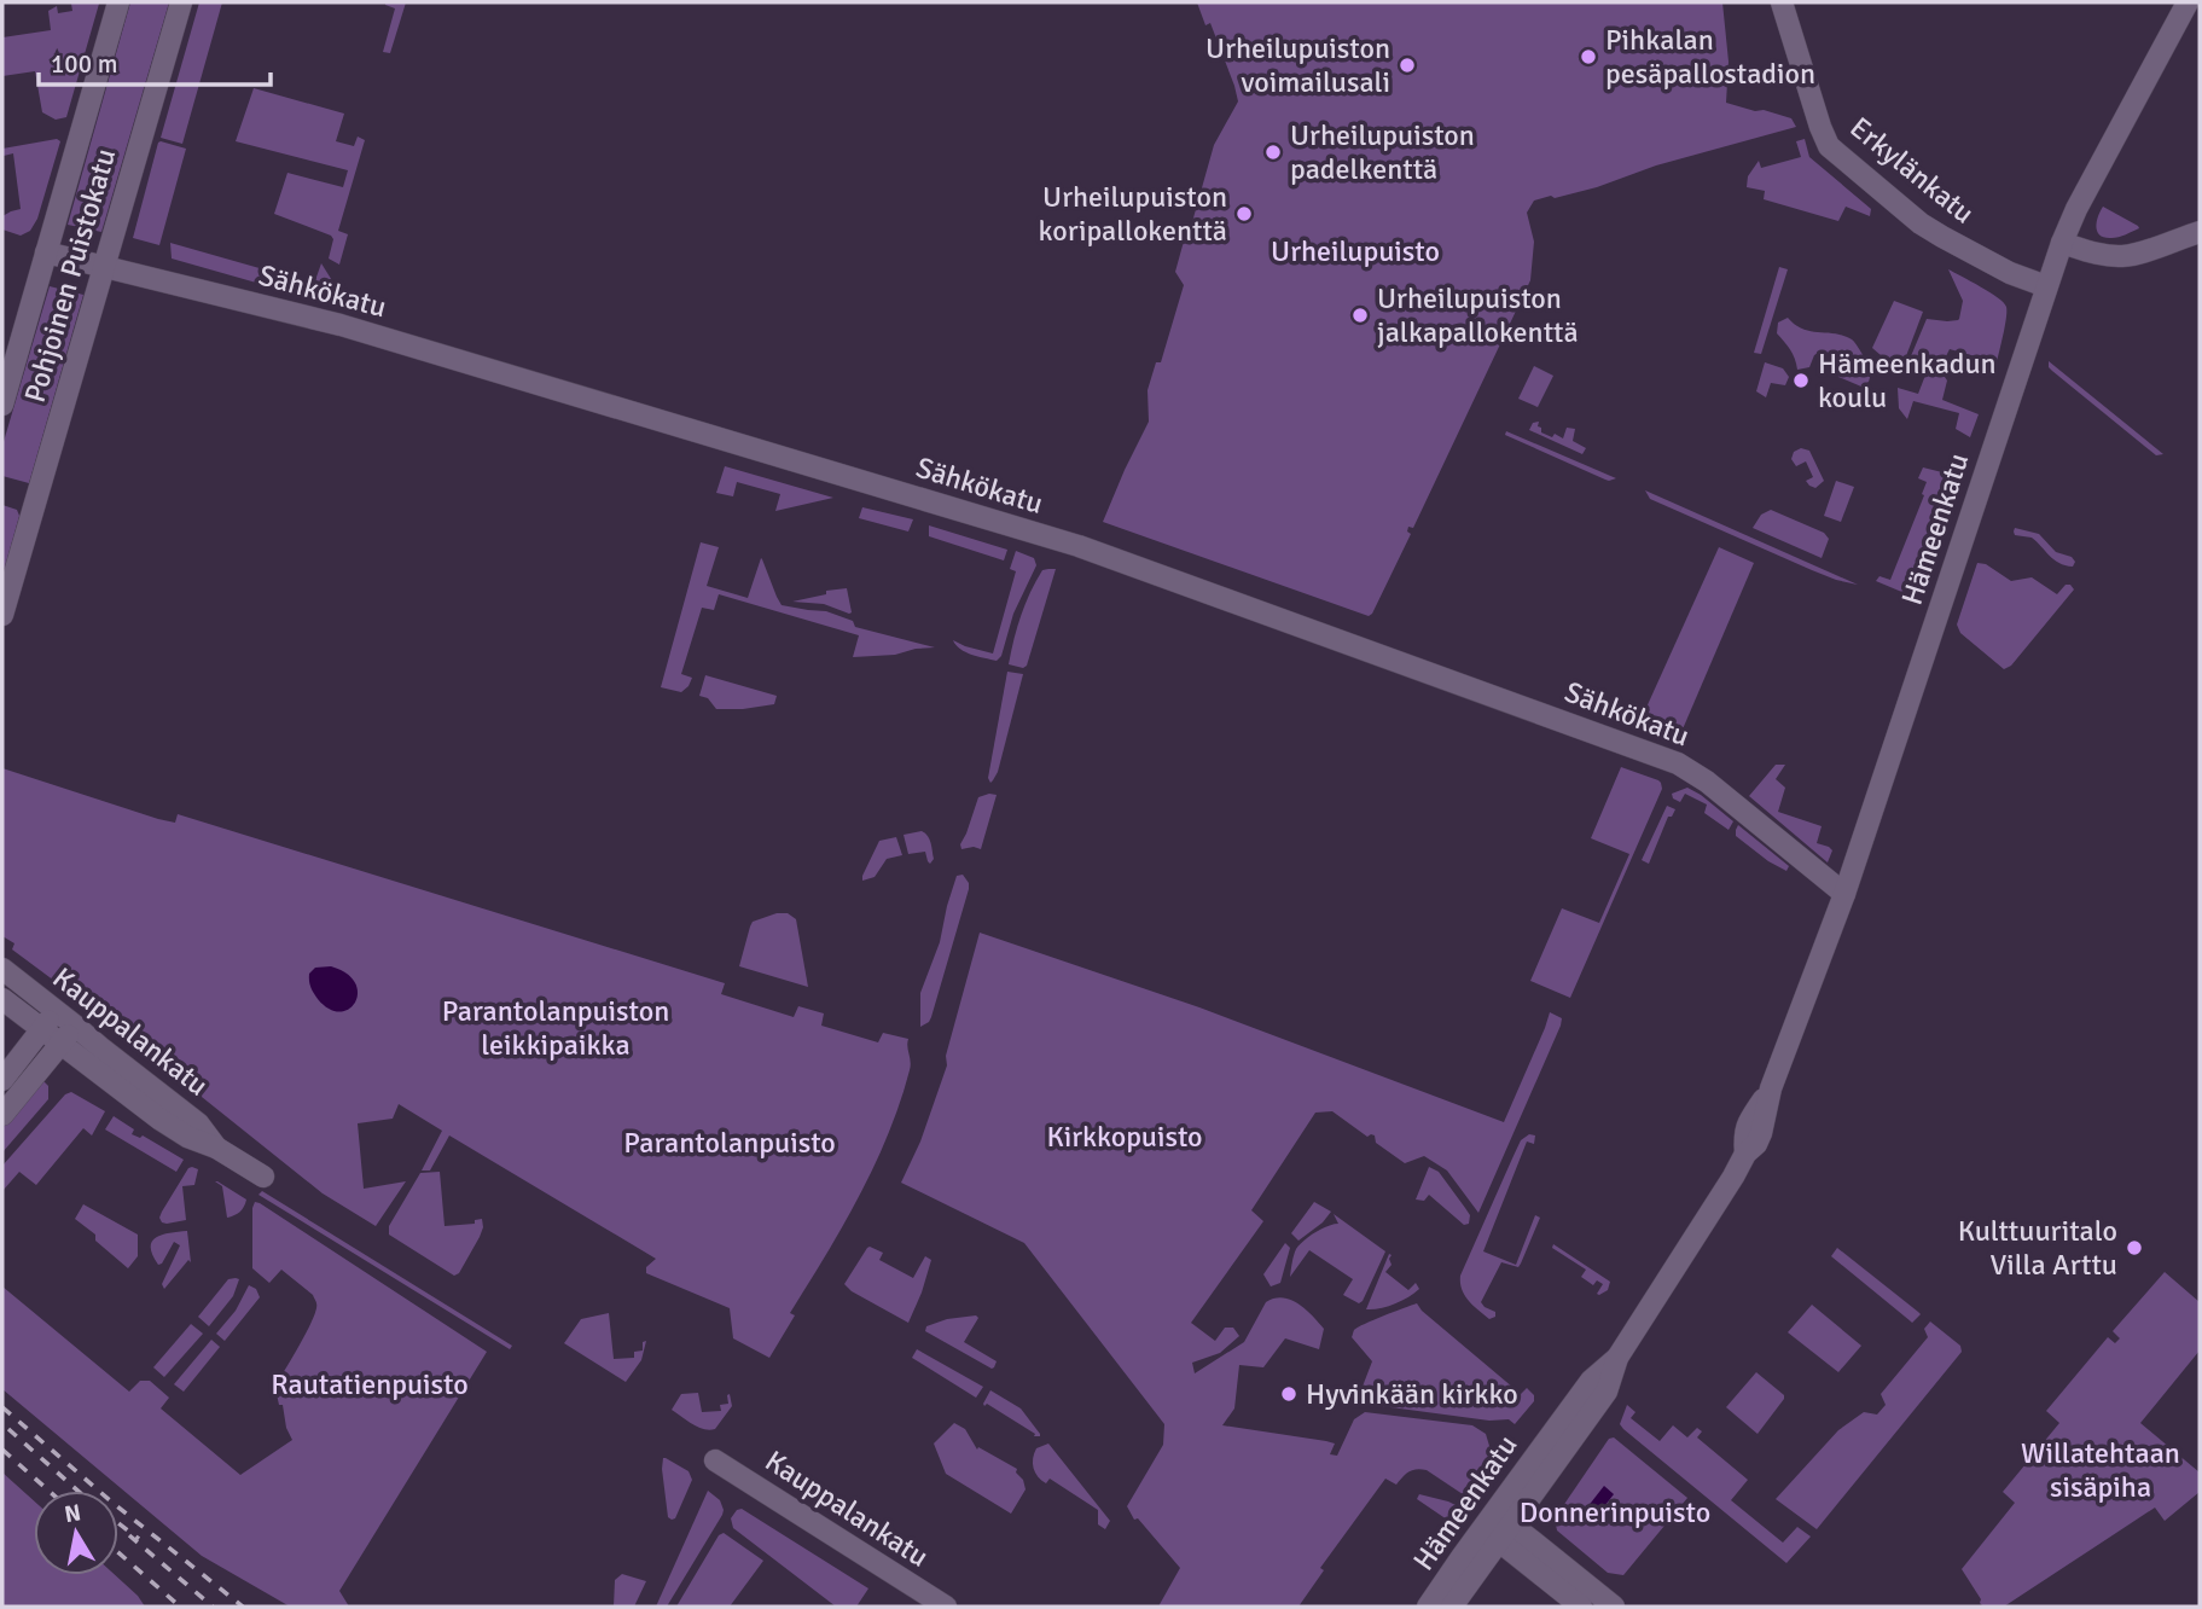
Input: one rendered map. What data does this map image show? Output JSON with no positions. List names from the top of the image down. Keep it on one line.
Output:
{"streets":{"street":["Erkylänkatu","Pohjoinen Puistokatu","Sähkökatu","Hämeenkatu","Kauppalankatu"]},"crossings":[["Erkylänkatu","Hämeenkatu"],["Pohjoinen Puistokatu","Sähkökatu"],["Sähkökatu","Hämeenkatu"]],"parks":["Urheilupuisto","Parantolanpuiston leikkipaikka","Kirkkopuisto","Parantolanpuisto","Rautatienpuisto","Willatehtaan sisäpiha","Donnerinpuisto"],"places":["Pihkalan pesäpallostadion","Urheilupuiston voimailusali","Urheilupuiston padelkenttä","Urheilupuiston koripallokenttä","Urheilupuiston jalkapallokenttä","Hämeenkadun koulu","Kulttuuritalo Villa Arttu","Hyvinkään kirkko"],"scale_bar":"100 m","north":"top"}
